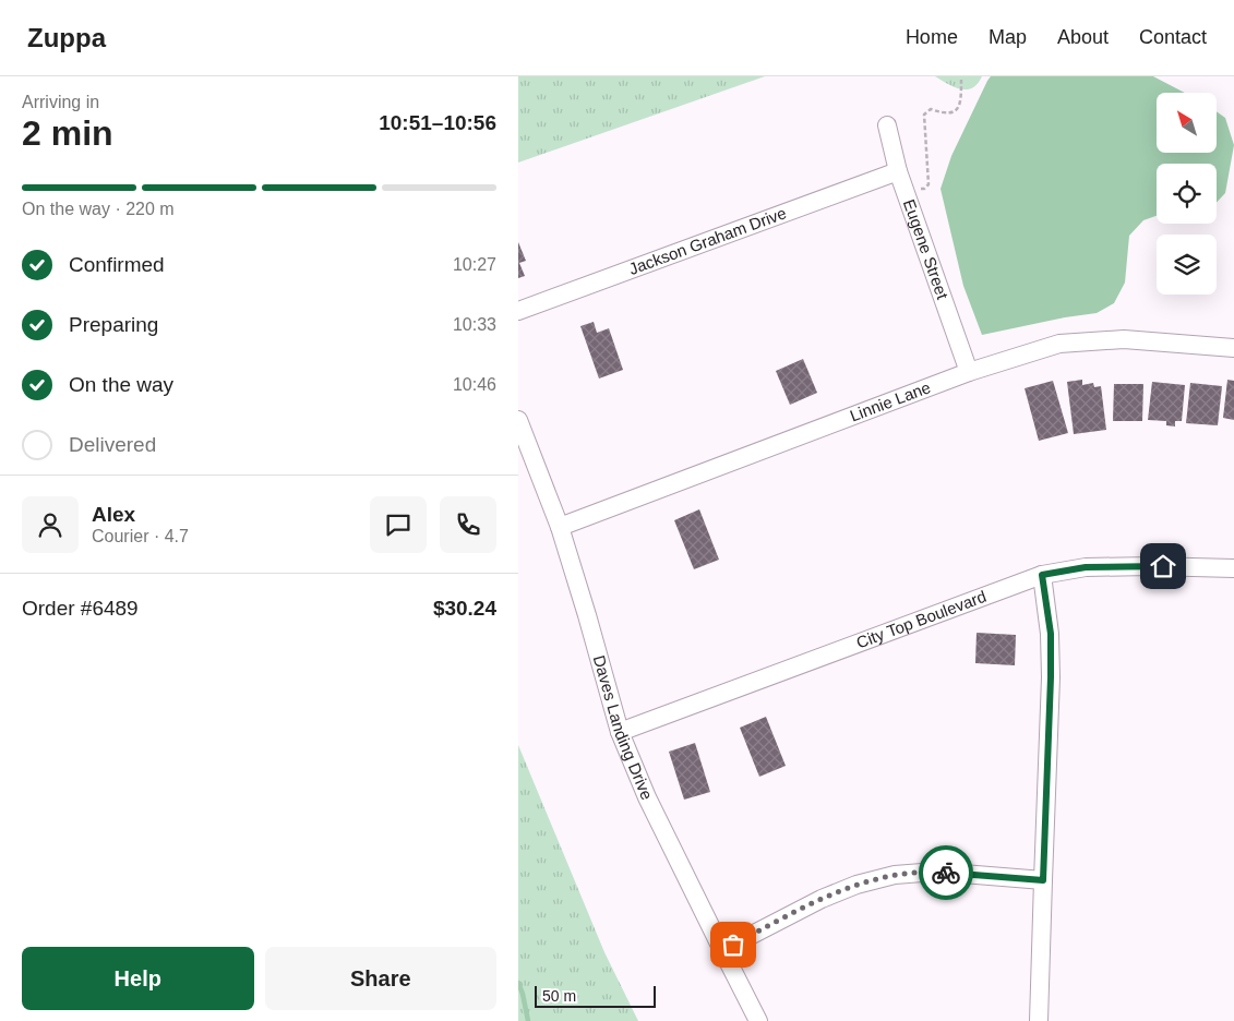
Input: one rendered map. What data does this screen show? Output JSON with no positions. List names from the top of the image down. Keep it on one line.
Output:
{"streets":{"street":["Jackson Graham Drive","Eugene Street","Linnie Lane","City Top Boulevard","Daves Landing Drive"]},"crossings":[["Jackson Graham Drive","Eugene Street"],["Eugene Street","Linnie Lane"],["Linnie Lane","Daves Landing Drive"],["City Top Boulevard","Daves Landing Drive"]],"scale_bar":"50 m","north":"top left","page":{"header":"Zuppa","nav":["Home","Map","About","Contact"],"heading":["2 min","Arriving in","10:51–10:56"],"panel":["Alex","Courier · 4.7","Order #6489","$30.24"],"bar":"On the way · 220 m","list":[["Confirmed","10:27"],["Preparing","10:33"],["On the way","10:46"],"Delivered"],"buttons":["Help","Share"],"scale":"50 m"}}
